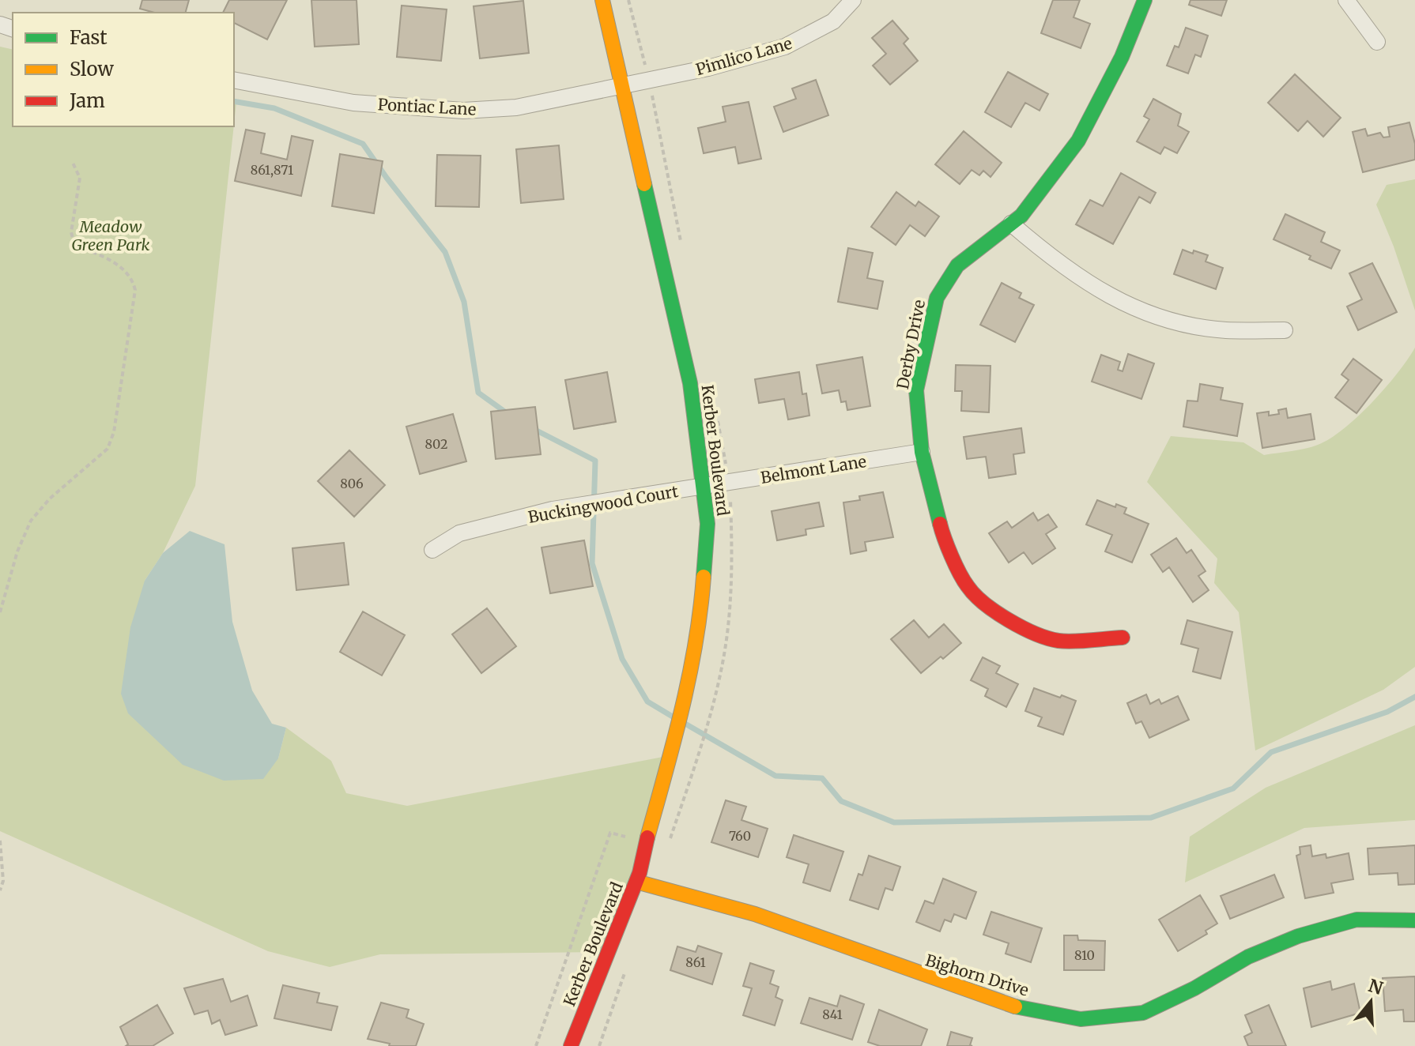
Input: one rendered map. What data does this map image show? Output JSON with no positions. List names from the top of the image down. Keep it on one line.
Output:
{"streets":{"street":["Pimlico Lane","Pontiac Lane","Derby Drive","Kerber Boulevard","Belmont Lane","Buckingwood Court","Bighorn Drive"]},"crossings":[["Pimlico Lane","Pontiac Lane"],["Pimlico Lane","Kerber Boulevard"],["Pontiac Lane","Kerber Boulevard"],["Derby Drive","Belmont Lane"],["Kerber Boulevard","Belmont Lane"],["Kerber Boulevard","Buckingwood Court"],["Kerber Boulevard","Bighorn Drive"],["Belmont Lane","Buckingwood Court"]],"parks":["Meadow Green Park"],"house_numbers":["861,871","802","806","760","810","861","841"],"legend":["Fast","Slow","Jam"],"north":"top"}
